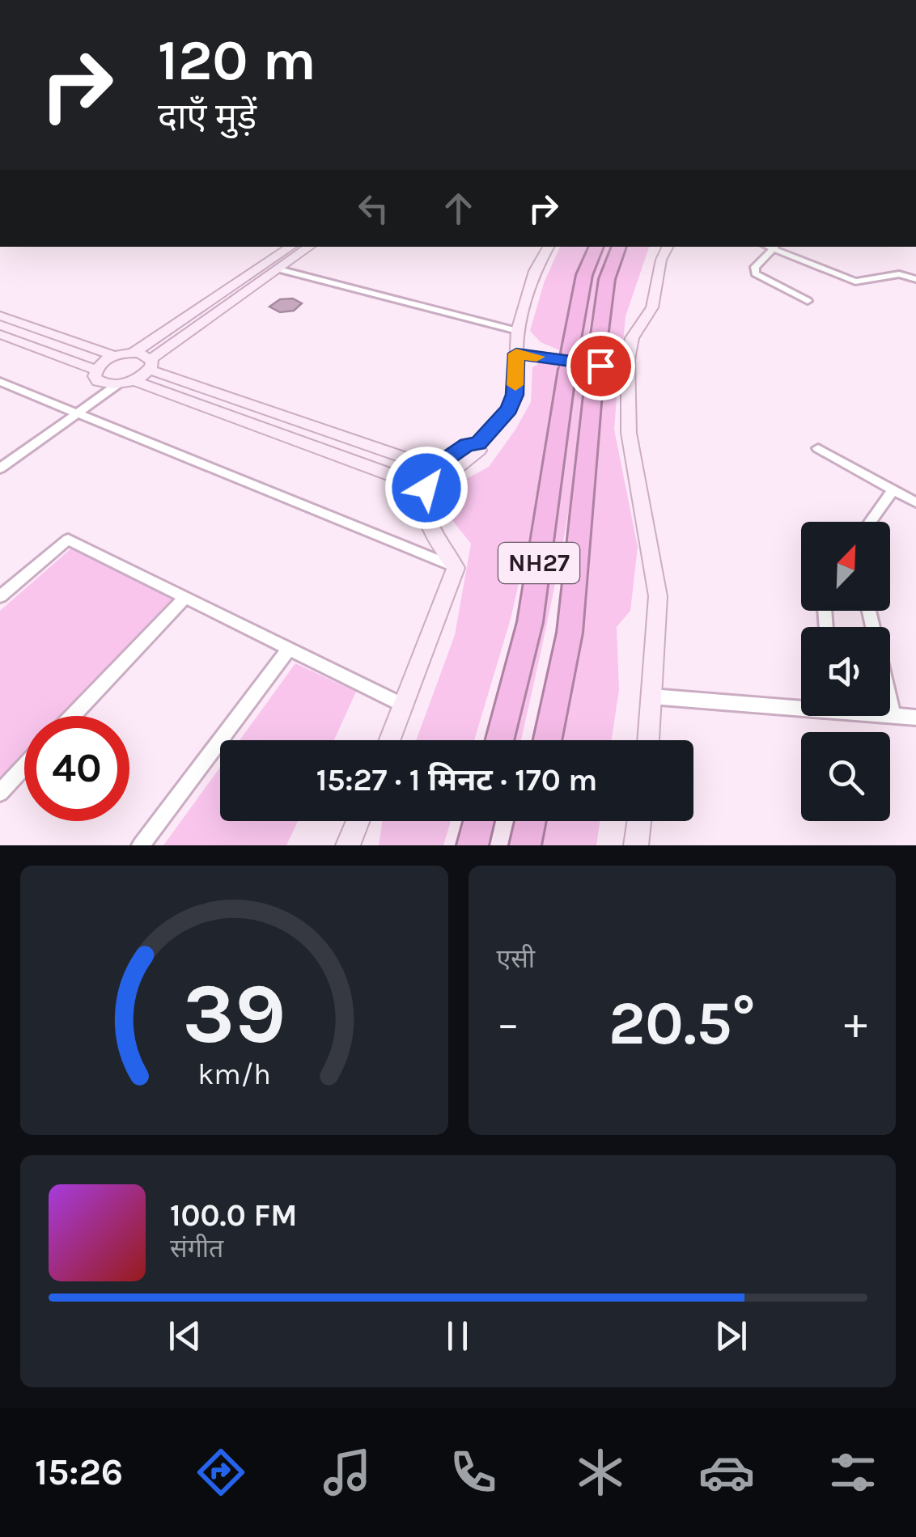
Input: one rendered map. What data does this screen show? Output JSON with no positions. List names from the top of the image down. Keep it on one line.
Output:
{"streets":{"highway":["NH27"]},"north":"top right","page":{"turn":["120 m","दाएँ मुड़ें"],"limit":"40","trip":"15:27 · 1 मिनट · 170 m","tile":"एसी","heat":["−","20.5°","+"],"song":["100.0 FM","संगीत"],"tabs":"15:26","gauge":["39","km/h"]}}
